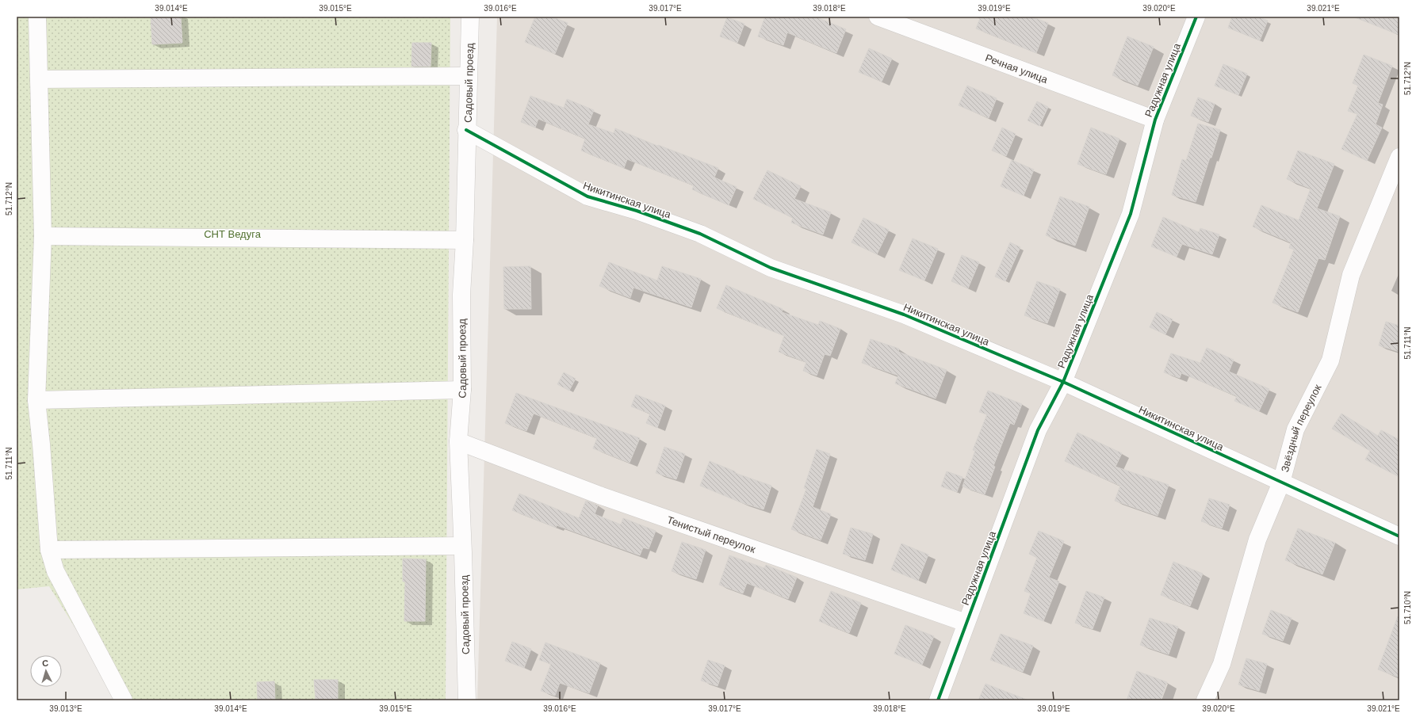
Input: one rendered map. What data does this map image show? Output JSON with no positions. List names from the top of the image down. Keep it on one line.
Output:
{"streets":{"street":["Речная улица","Радужная улица","Садовый проезд","Никитинская улица","Звёздный переулок","Тенистый переулок"]},"crossings":[["Речная улица","Радужная улица"],["Радужная улица","Никитинская улица"],["Радужная улица","Тенистый переулок"],["Садовый проезд","Никитинская улица"],["Садовый проезд","Тенистый переулок"],["Никитинская улица","Звёздный переулок"]],"parks":["СНТ Ведуга"],"north":"top","coordinates":["39.014°E","39.015°E","39.016°E","39.017°E","39.018°E","39.019°E","39.020°E","39.021°E","51.712°N","51.711°N","51.710°N","39.013°E"]}
